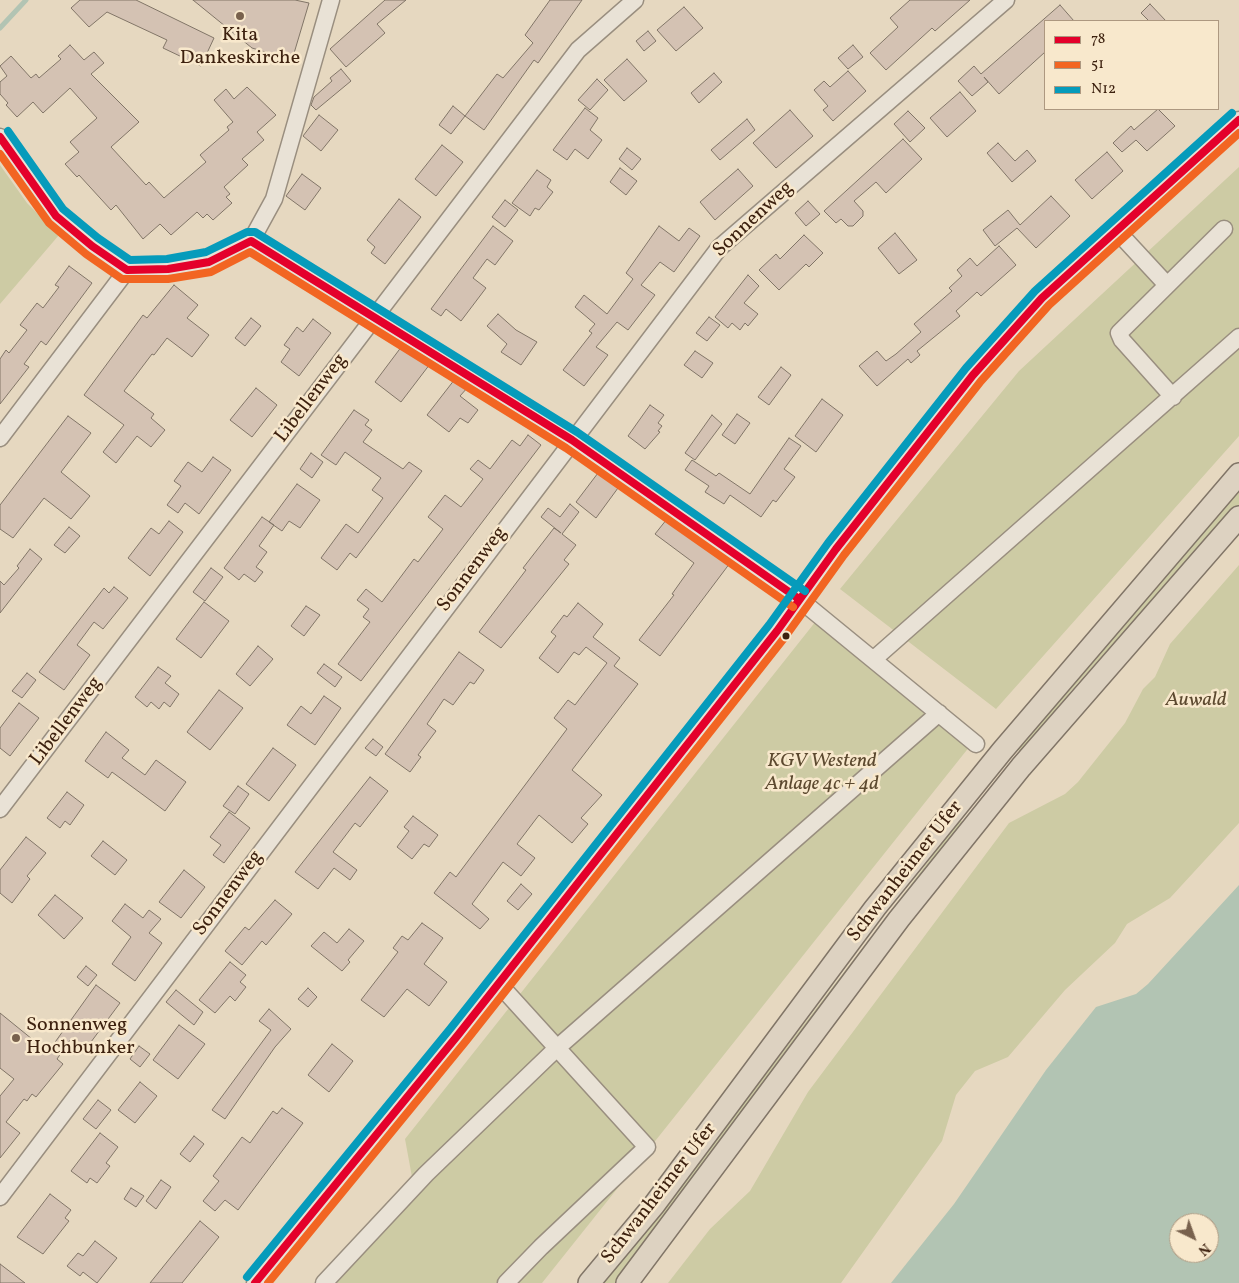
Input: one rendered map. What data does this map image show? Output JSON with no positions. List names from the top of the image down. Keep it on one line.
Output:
{"streets":{"main road":["Schwanheimer Ufer"],"street":["Sonnenweg","Libellenweg"]},"parks":["Auwald","KGV Westend Anlage 4c + 4d"],"places":["Kita Dankeskirche","Sonnenweg Hochbunker"],"lines":["transit line N12","transit line 78","transit line 51"],"legend":["78","51","N12"],"north":"bottom right"}
